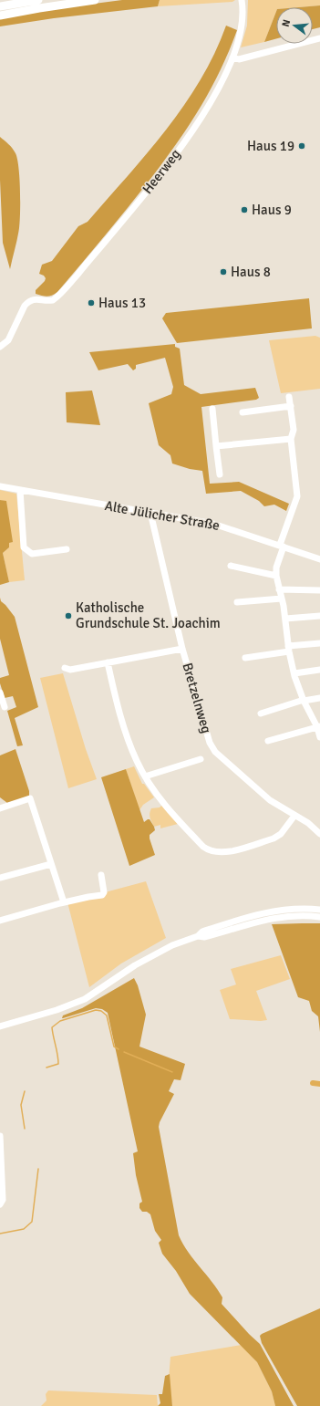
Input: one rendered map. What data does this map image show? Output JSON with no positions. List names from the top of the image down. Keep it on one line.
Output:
{"streets":{"street":["Heerweg","Alte Jülicher Straße","Bretzelnweg"]},"crossings":[["Alte Jülicher Straße","Bretzelnweg"]],"places":["Haus 19","Haus 9","Haus 8","Haus 13","Katholische Grundschule St. Joachim"],"north":"left"}
